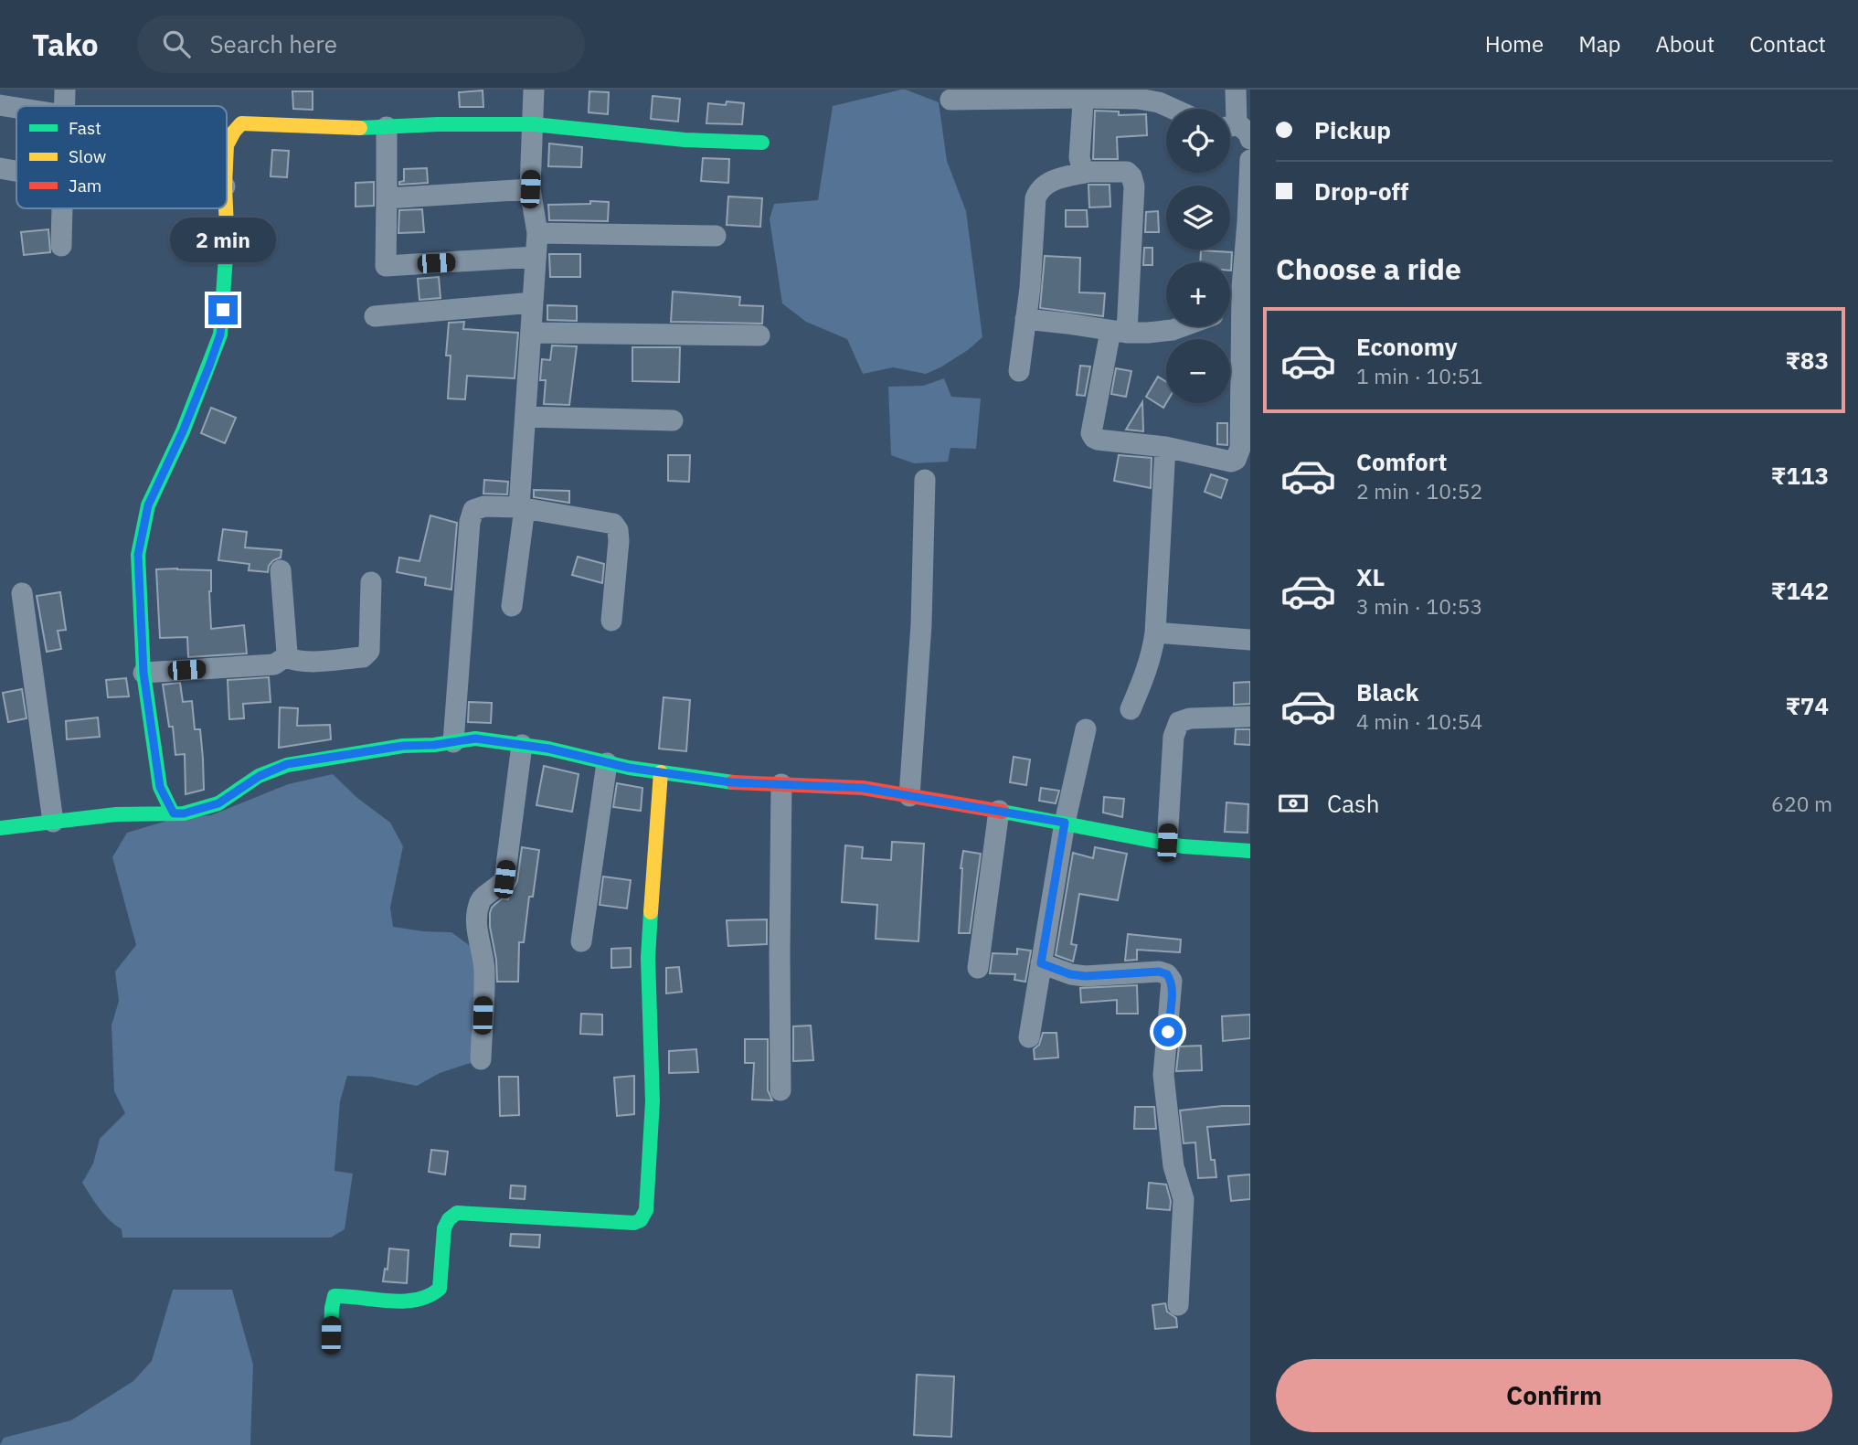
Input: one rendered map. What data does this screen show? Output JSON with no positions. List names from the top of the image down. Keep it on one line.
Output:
{"legend":["Fast","Slow","Jam"],"page":{"header":"Tako","search":"Search here","nav":["Home","Map","About","Contact"],"banner":["Pickup","Drop-off"],"map_buttons":["+","−"],"bubble":"2 min","heading":"Choose a ride","list":[{"name":"Economy","note":"1 min · 10:51","value":"₹83"},{"name":"Comfort","note":"2 min · 10:52","value":"₹113"},{"name":"XL","note":"3 min · 10:53","value":"₹142"},{"name":"Black","note":"4 min · 10:54","value":"₹74"}],"pay":["Cash","620 m"],"buttons":"Confirm"}}
